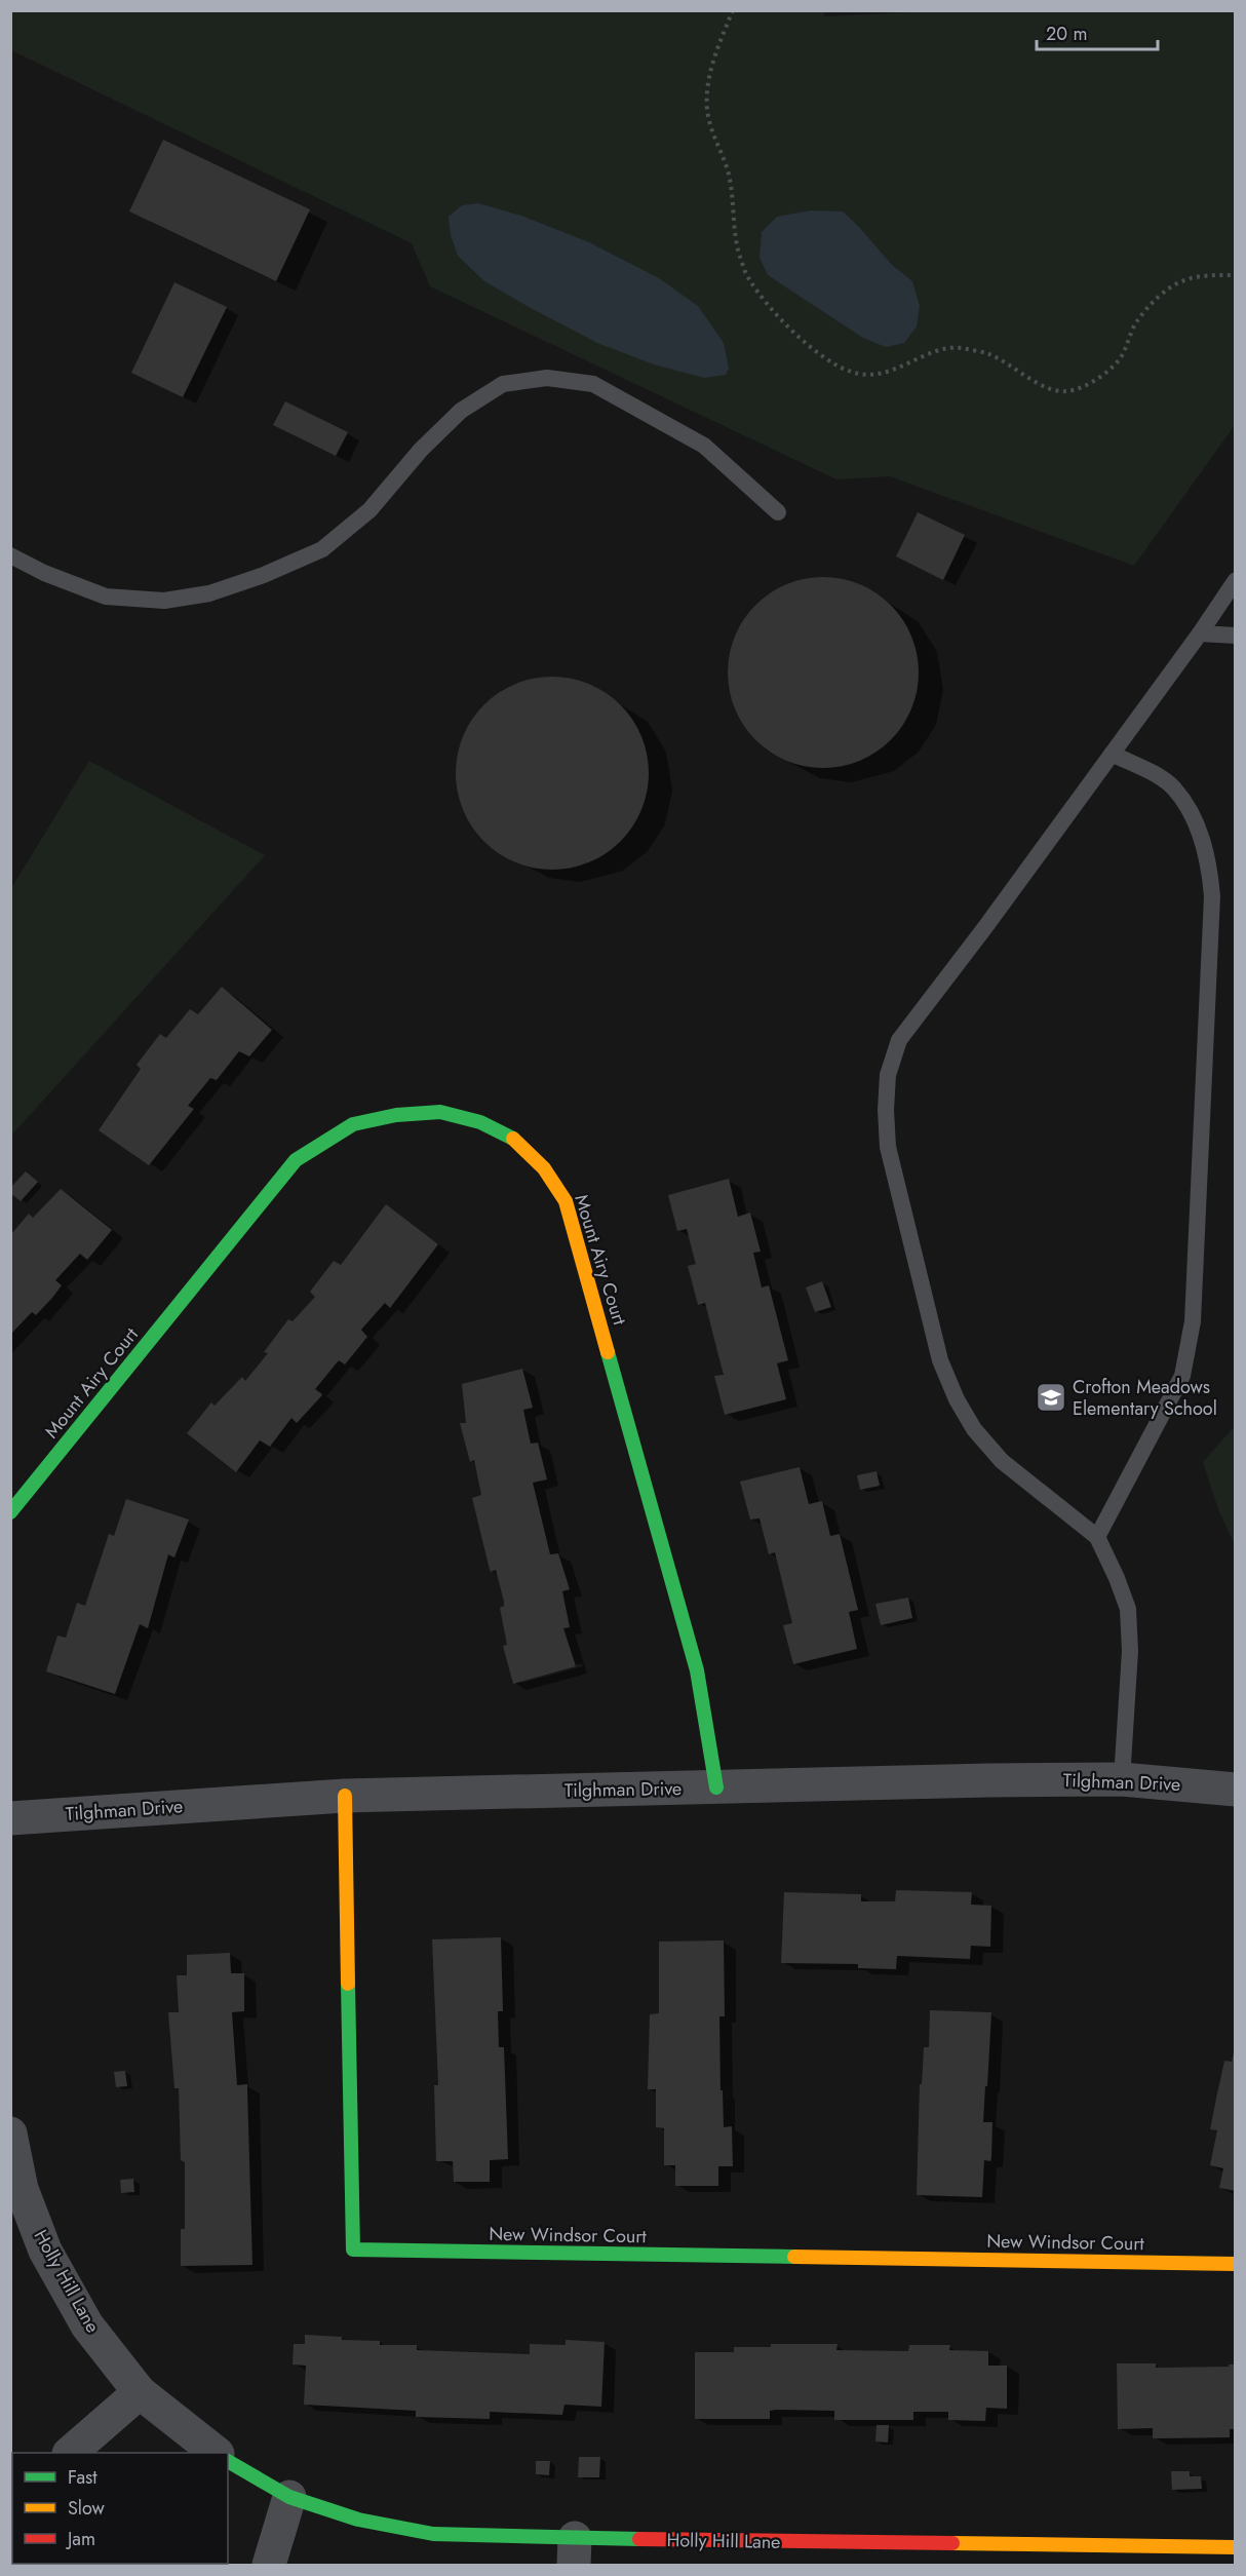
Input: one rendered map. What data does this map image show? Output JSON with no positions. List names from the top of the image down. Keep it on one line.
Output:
{"streets":{"street":["Mount Airy Court","Tilghman Drive","New Windsor Court","Holly Hill Lane"]},"crossings":[["Mount Airy Court","Tilghman Drive"],["Tilghman Drive","New Windsor Court"]],"places":{"school or university":["Crofton Meadows Elementary School"]},"legend":["Fast","Slow","Jam"],"scale_bar":"20 m"}
